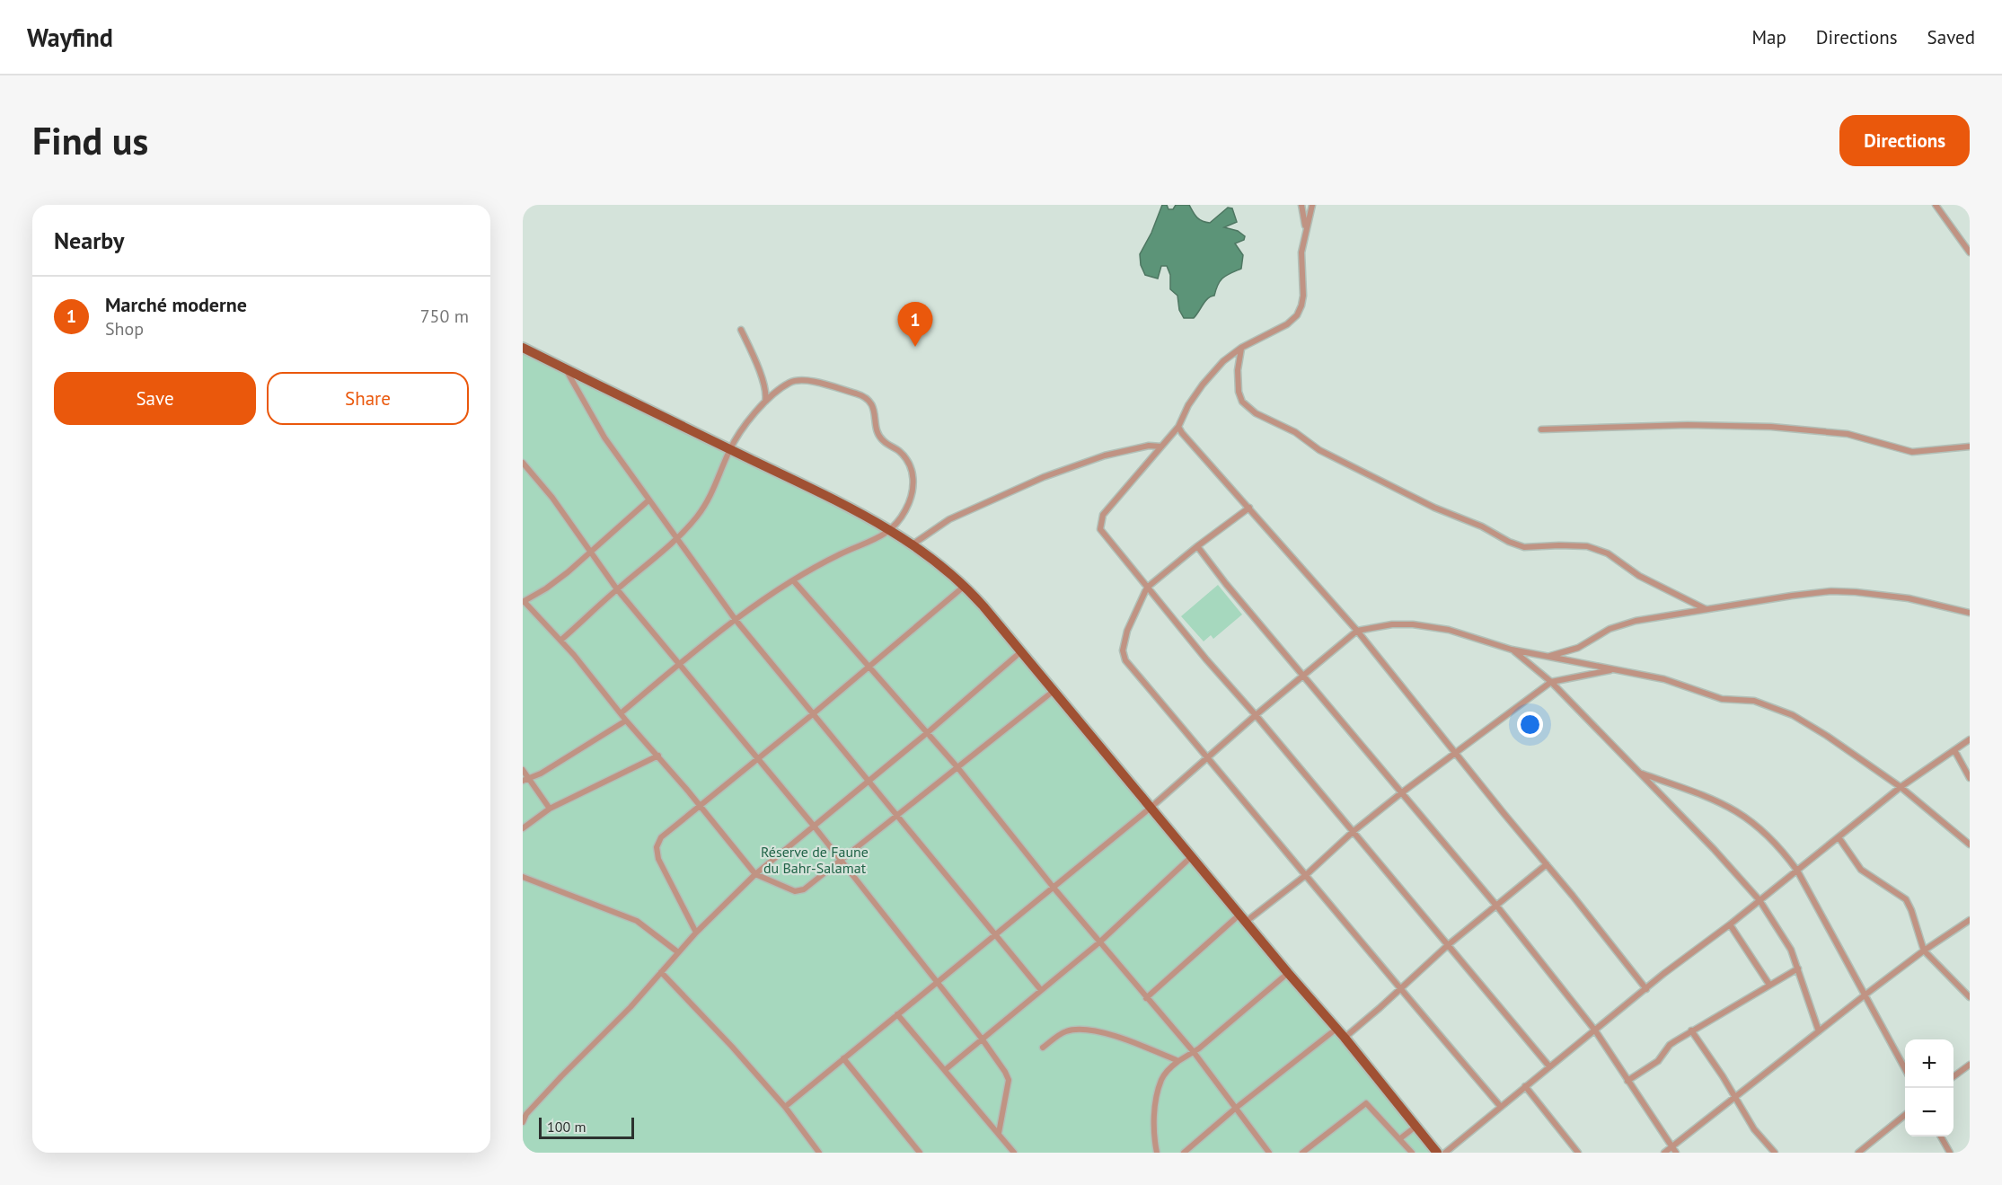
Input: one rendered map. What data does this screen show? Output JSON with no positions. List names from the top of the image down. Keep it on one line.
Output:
{"parks":["Réserve de Faune du Bahr-Salamat"],"scale_bar":"100 m","page":{"header":"Wayfind","nav":["Map","Directions","Saved"],"buttons":["Directions",["Save","Share"]],"title":"Find us","heading":"Nearby","list":[{"mark":"1","name":"Marché moderne","note":"Shop","value":"750 m"}],"pins":"1","map_buttons":["+","−"],"scale":"100 m"}}
